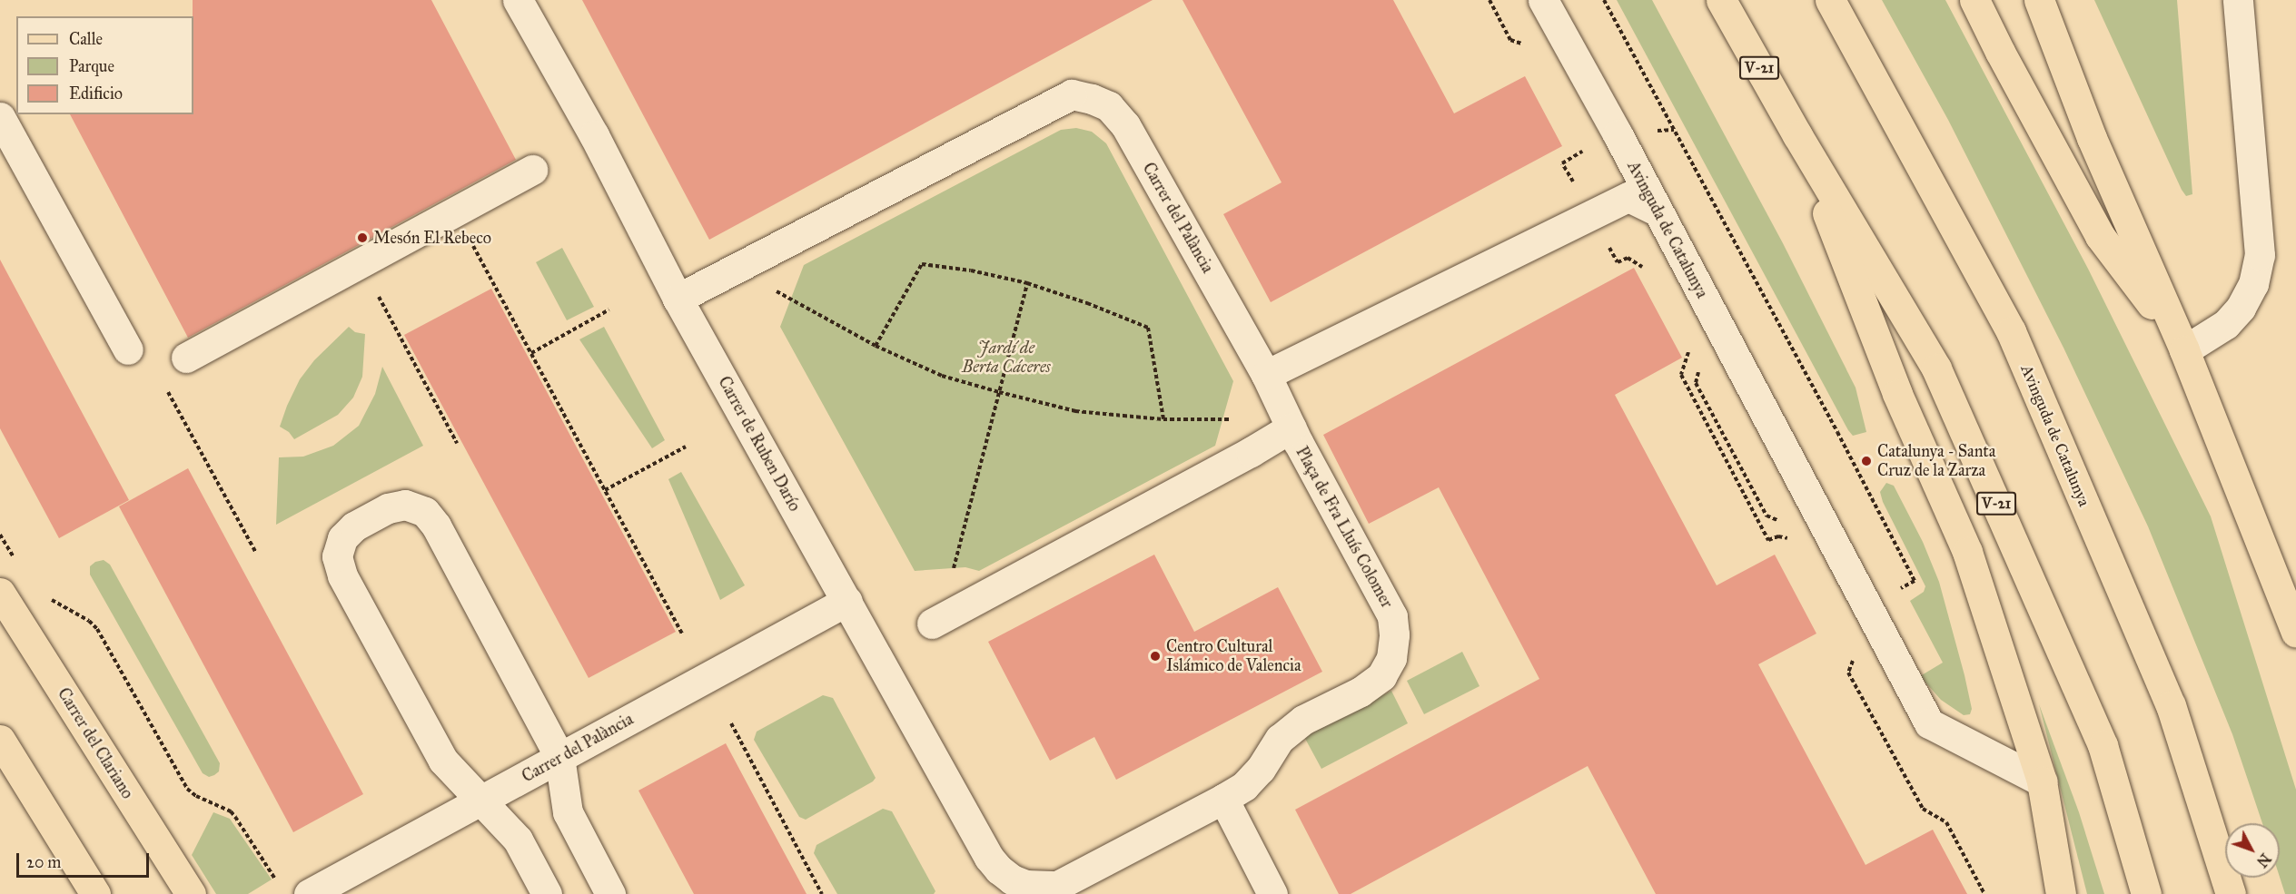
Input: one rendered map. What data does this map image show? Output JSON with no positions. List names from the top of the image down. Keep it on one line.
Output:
{"streets":{"main road":["V-21","Avinguda de Catalunya","Carrer del Clariano"],"street":["Carrer del Palància","Carrer de Ruben Darío","Plaça de Fra Lluís Colomer"]},"crossings":[["Carrer del Palància","Carrer de Ruben Darío"],["Carrer del Palància","Plaça de Fra Lluís Colomer"],["Carrer de Ruben Darío","Plaça de Fra Lluís Colomer"]],"parks":["Jardí de Berta Cáceres"],"places":["Mesón El Rebeco","Catalunya - Santa Cruz de la Zarza","Centro Cultural Islámico de Valencia"],"legend":["Calle","Parque","Edificio"],"scale_bar":"20 m","north":"bottom right"}
